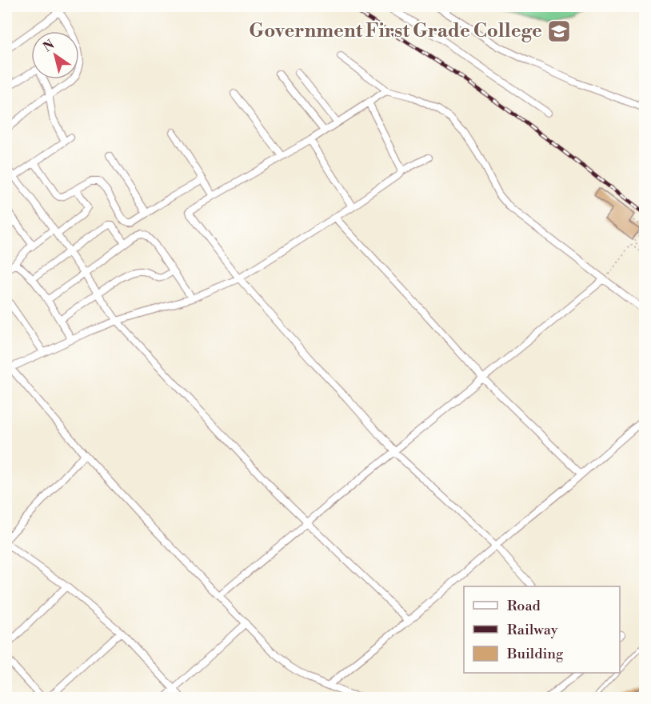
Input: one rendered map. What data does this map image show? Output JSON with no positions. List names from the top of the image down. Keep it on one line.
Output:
{"places":{"school or university":["Government First Grade College"]},"legend":["Road","Railway","Building"],"north":"top left"}
